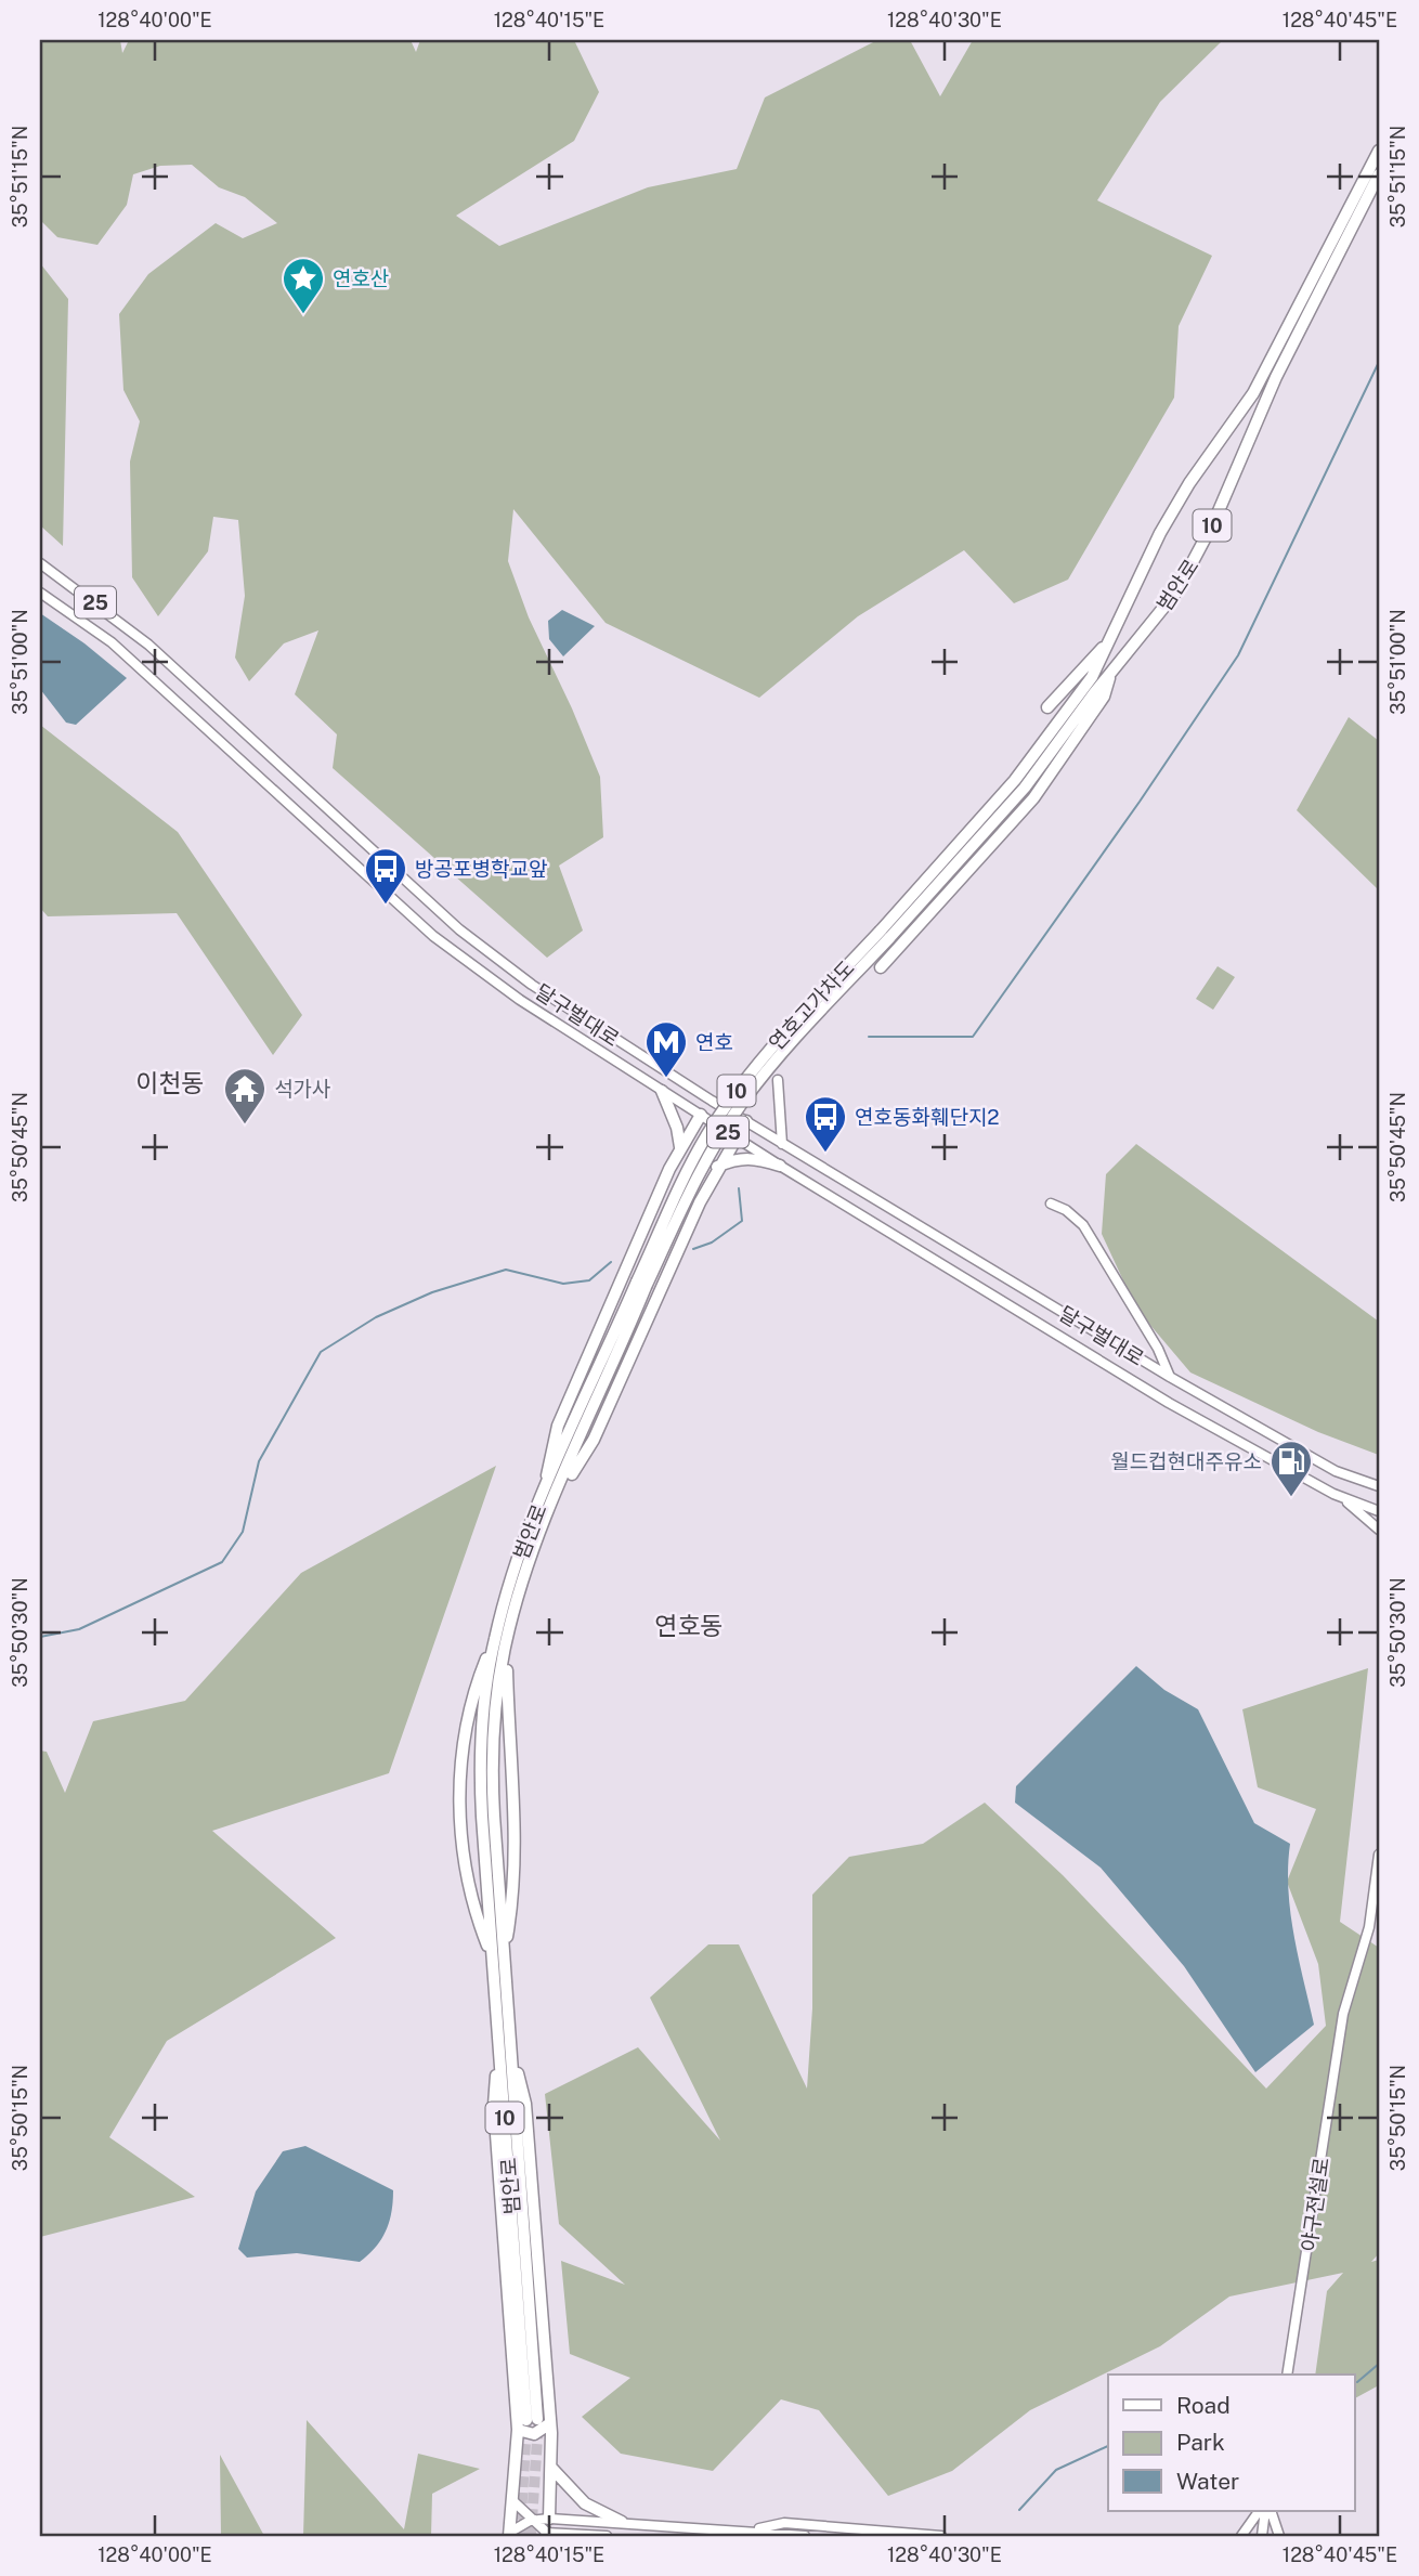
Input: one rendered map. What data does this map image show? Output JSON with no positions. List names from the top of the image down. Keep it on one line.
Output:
{"streets":{"highway":["10","범안로","연호고가차도"],"main road":["25","달구벌대로","야구전설로"]},"crossings":[["범안로","연호고가차도"]],"districts":["이천동","연호동"],"places":{"place":["연호산"],"bus stop":["방공포병학교앞","연호동화훼단지2"],"metro station":["연호"],"temple":["석가사"],"fuel station":["월드컵현대주유소"]},"legend":["Road","Park","Water"],"coordinates":["128°40'00\"E","128°40'15\"E","128°40'30\"E","128°40'45\"E","35°51'15\"N","35°51'00\"N","35°50'45\"N","35°50'30\"N","35°50'15\"N"]}
